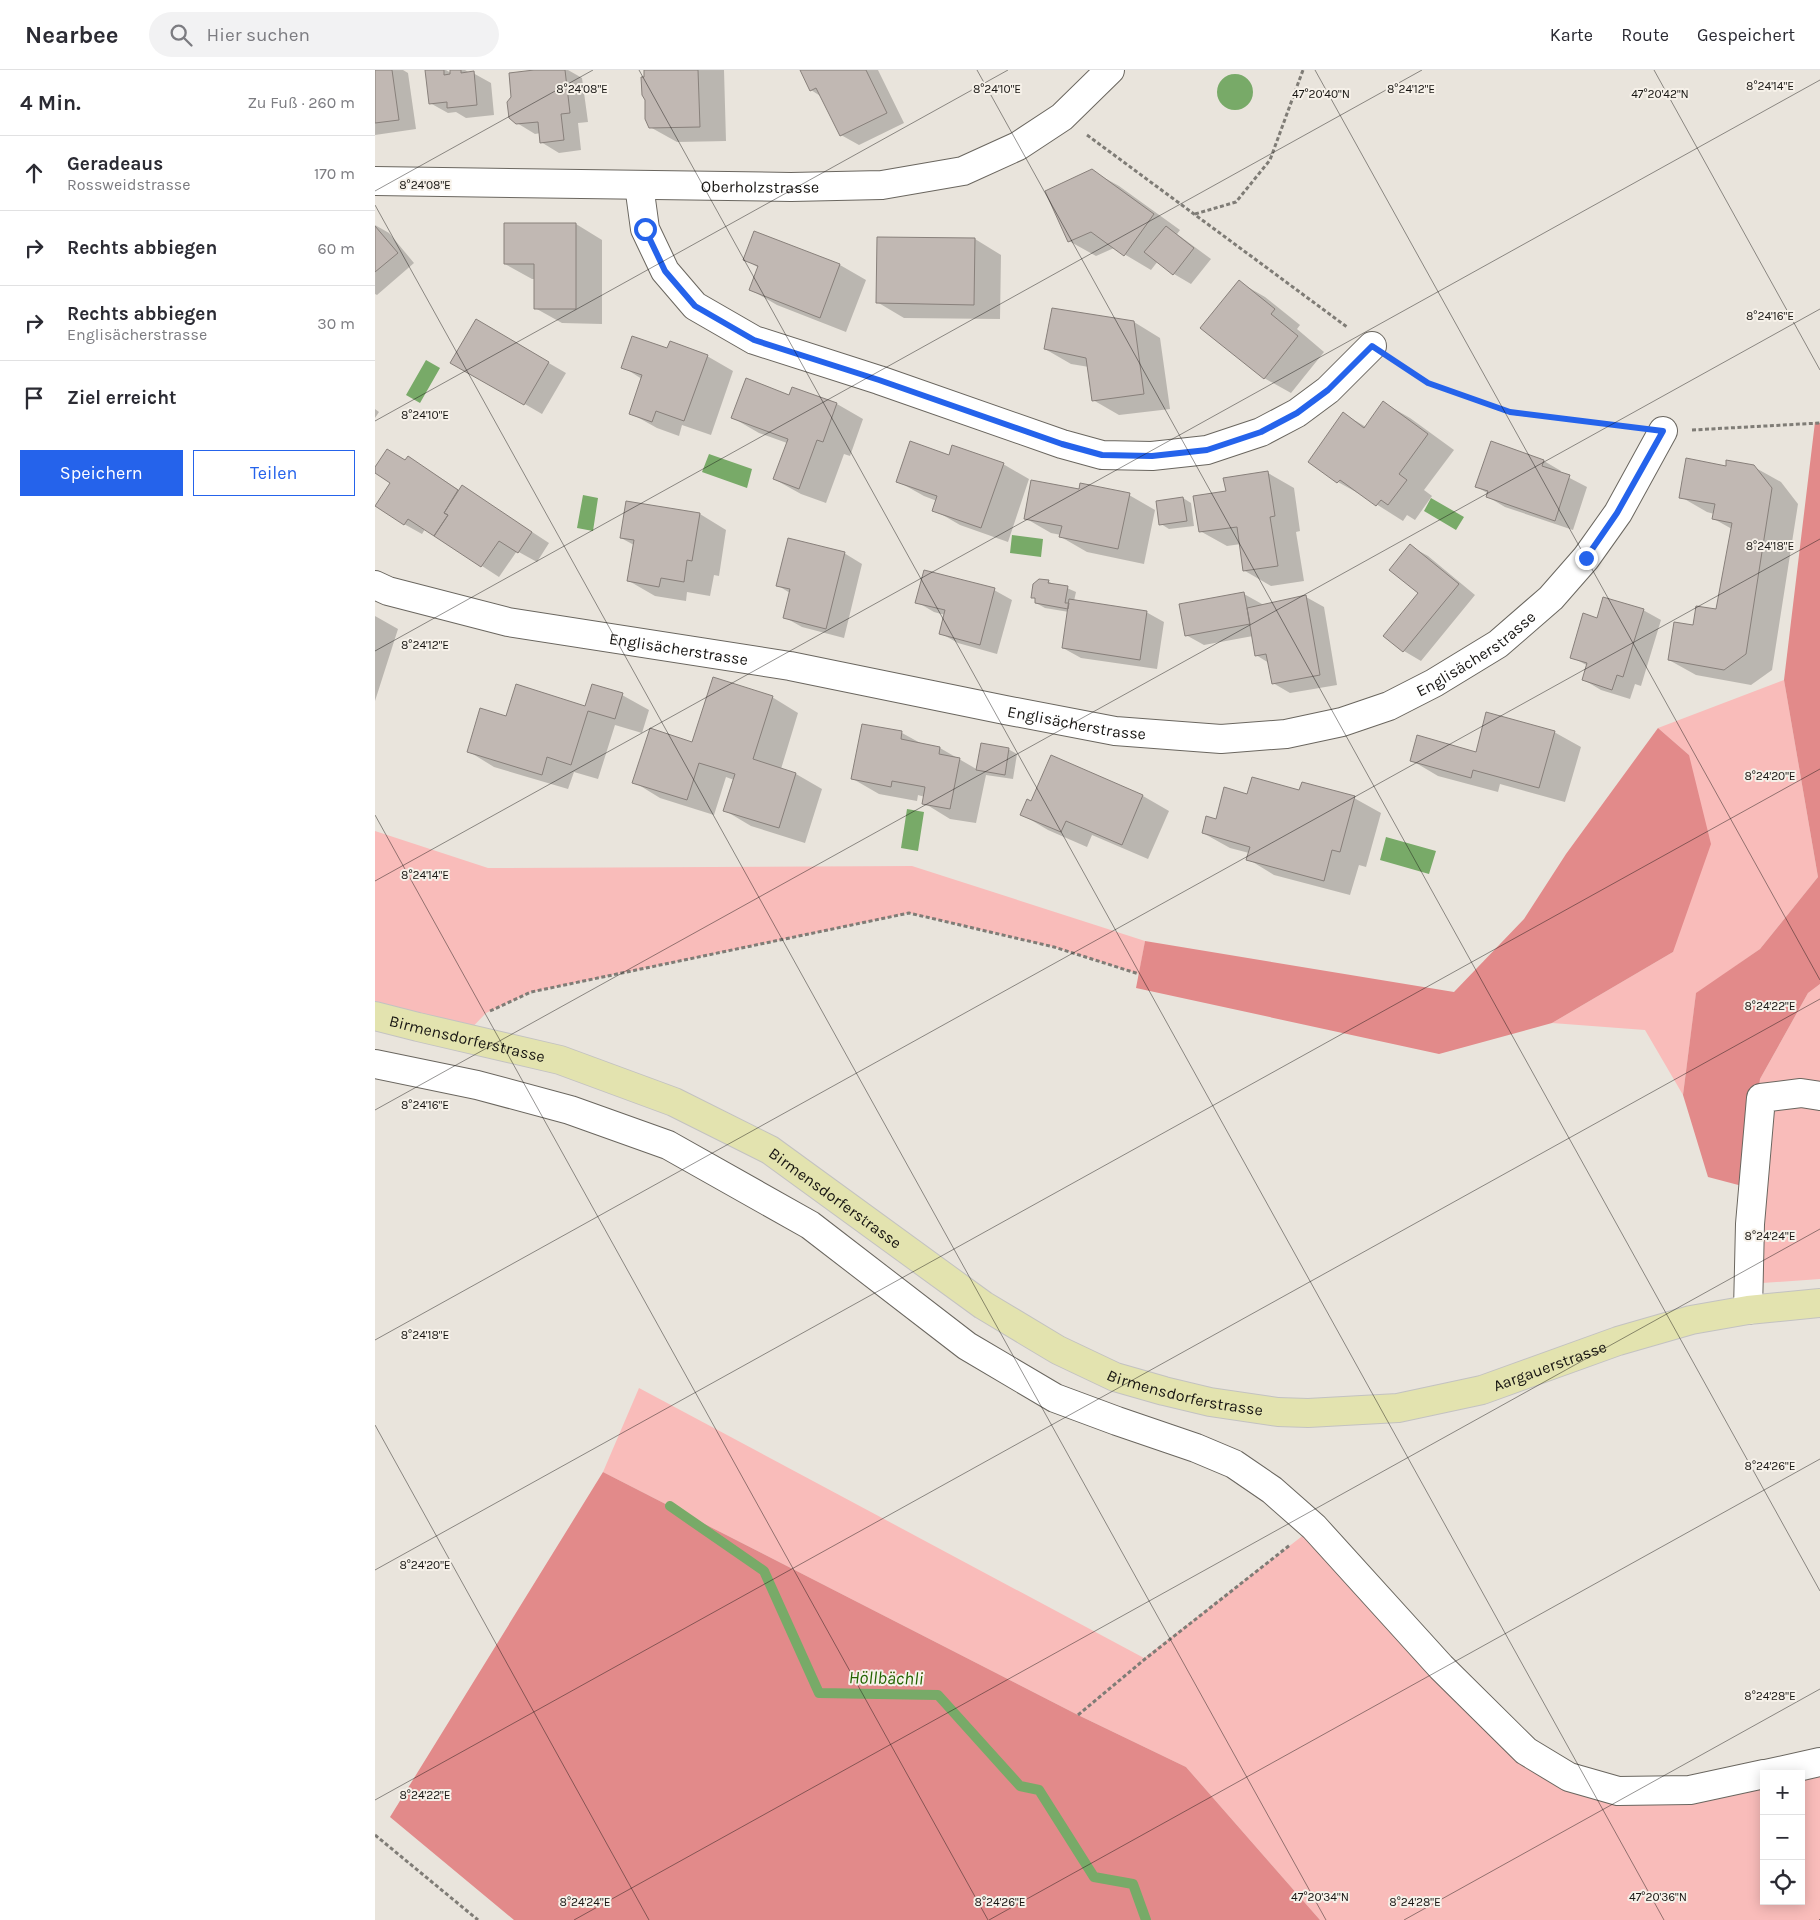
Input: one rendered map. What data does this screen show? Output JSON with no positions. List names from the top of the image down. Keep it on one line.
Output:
{"streets":{"main road":["Birmensdorferstrasse","Aargauerstrasse"],"street":["Oberholzstrasse","Englisächerstrasse"]},"crossings":[["Birmensdorferstrasse","Aargauerstrasse"]],"water":["Höllbächli"],"page":{"header":"Nearbee","search":"Hier suchen","nav":["Karte","Route","Gespeichert"],"heading":["4 Min.","Zu Fuß · 260 m"],"list":[["Geradeaus","Rossweidstrasse","170 m"],["Rechts abbiegen","60 m"],["Rechts abbiegen","Englisächerstrasse","30 m"],"Ziel erreicht"],"buttons":["Speichern","Teilen"],"map_buttons":["+","−"]},"coordinates":["8°24'14\"E","8°24'08\"E","8°24'10\"E","8°24'12\"E","47°20'40\"N","47°20'42\"N","8°24'16\"E","8°24'18\"E","8°24'20\"E","8°24'22\"E","8°24'24\"E","8°24'26\"E","8°24'28\"E","47°20'34\"N","47°20'36\"N"]}
